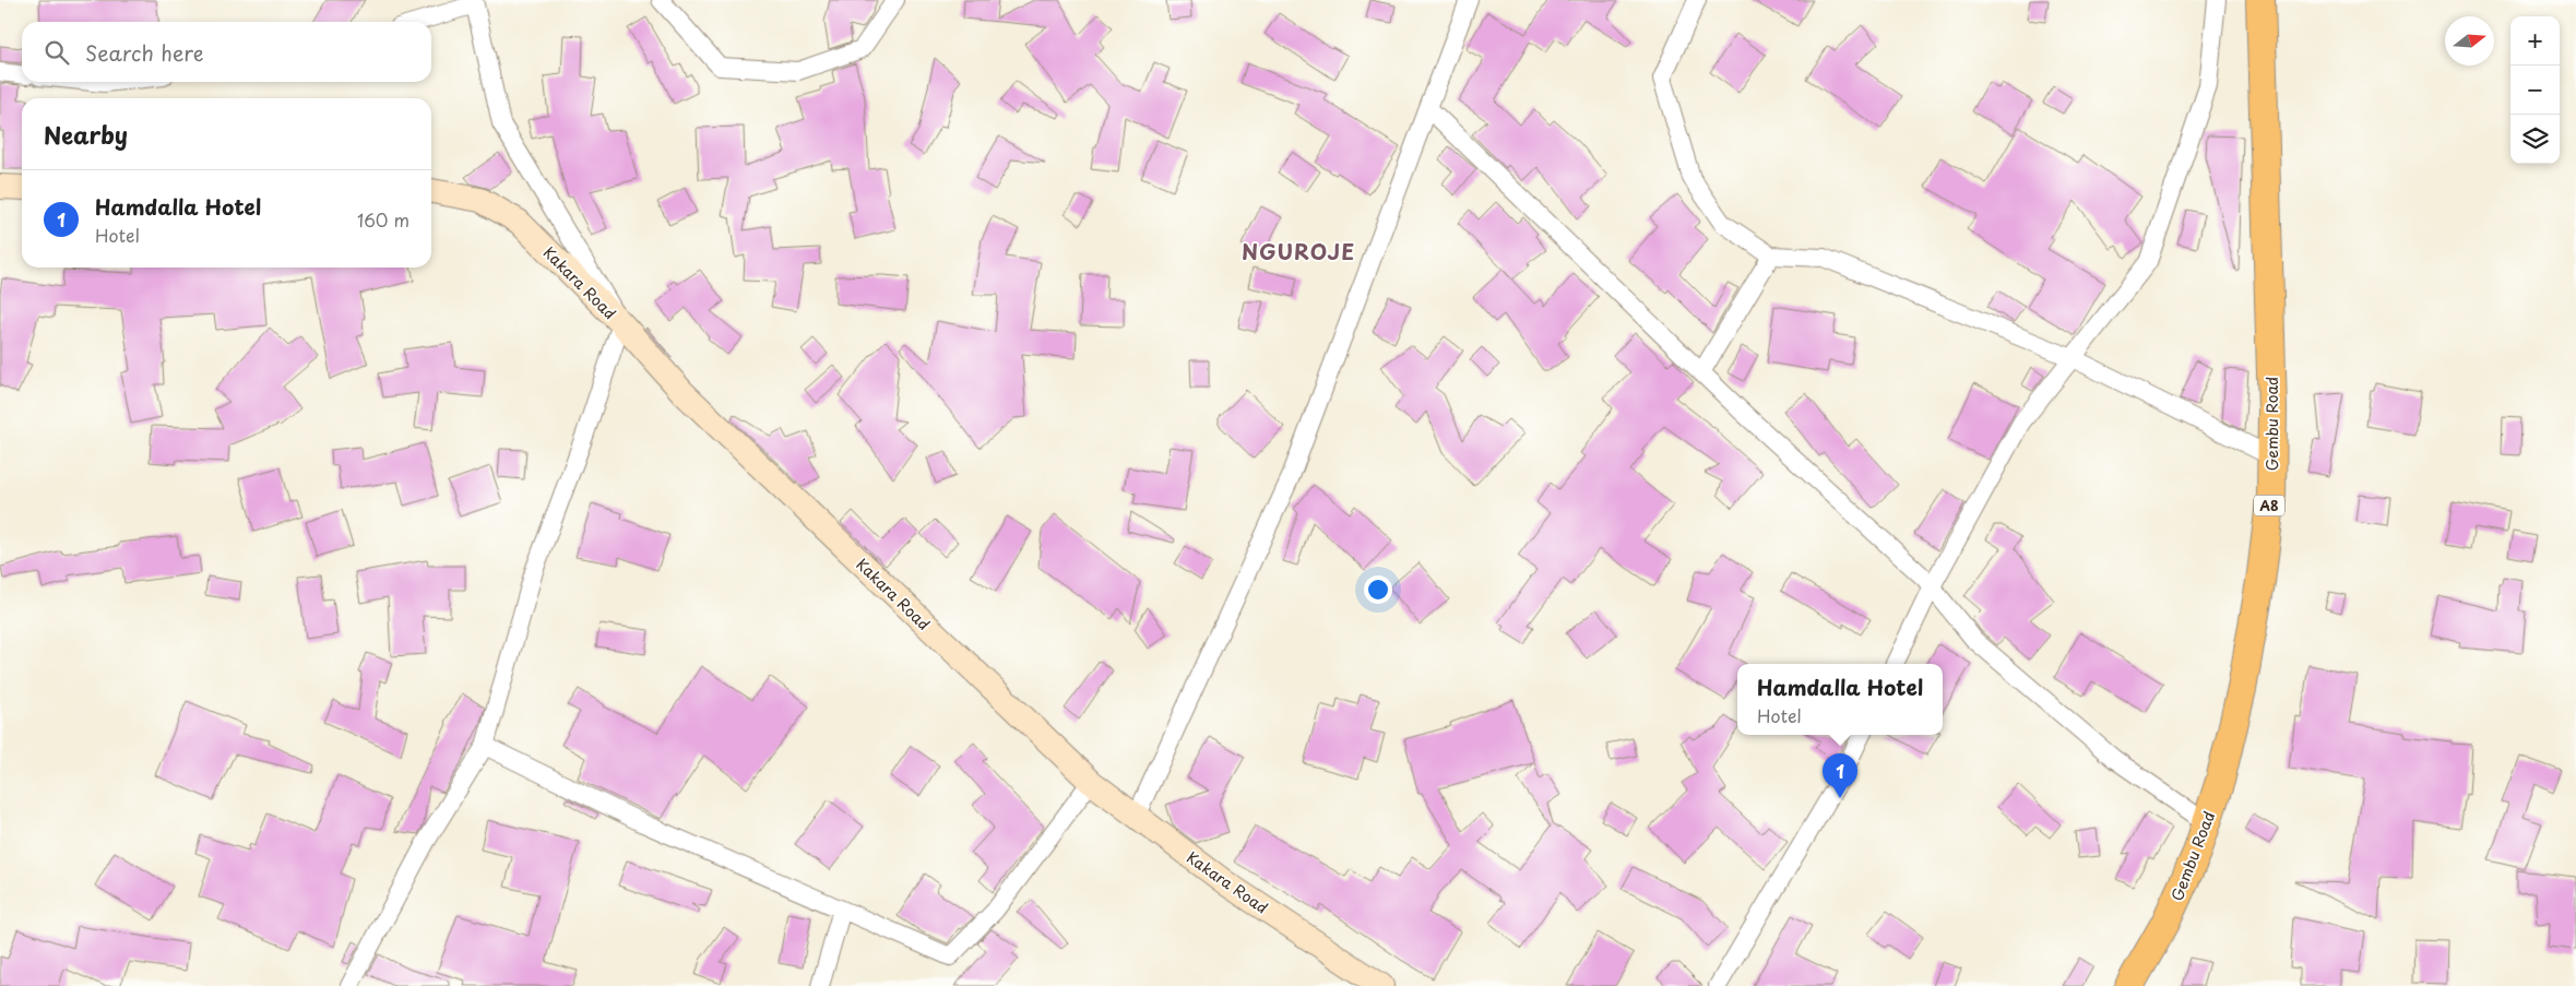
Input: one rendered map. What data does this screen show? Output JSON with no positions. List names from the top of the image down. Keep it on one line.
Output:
{"streets":{"main road":["Gembu Road","A8"],"street":["Kakara Road"]},"districts":["NGUROJE"],"north":"right","page":{"map_buttons":["+","−"],"search":"Search here","heading":"Nearby","list":[{"mark":"1","name":"Hamdalla Hotel","note":"Hotel","value":"160 m"}],"popup":["Hamdalla Hotel","Hotel"],"pins":"1"}}
